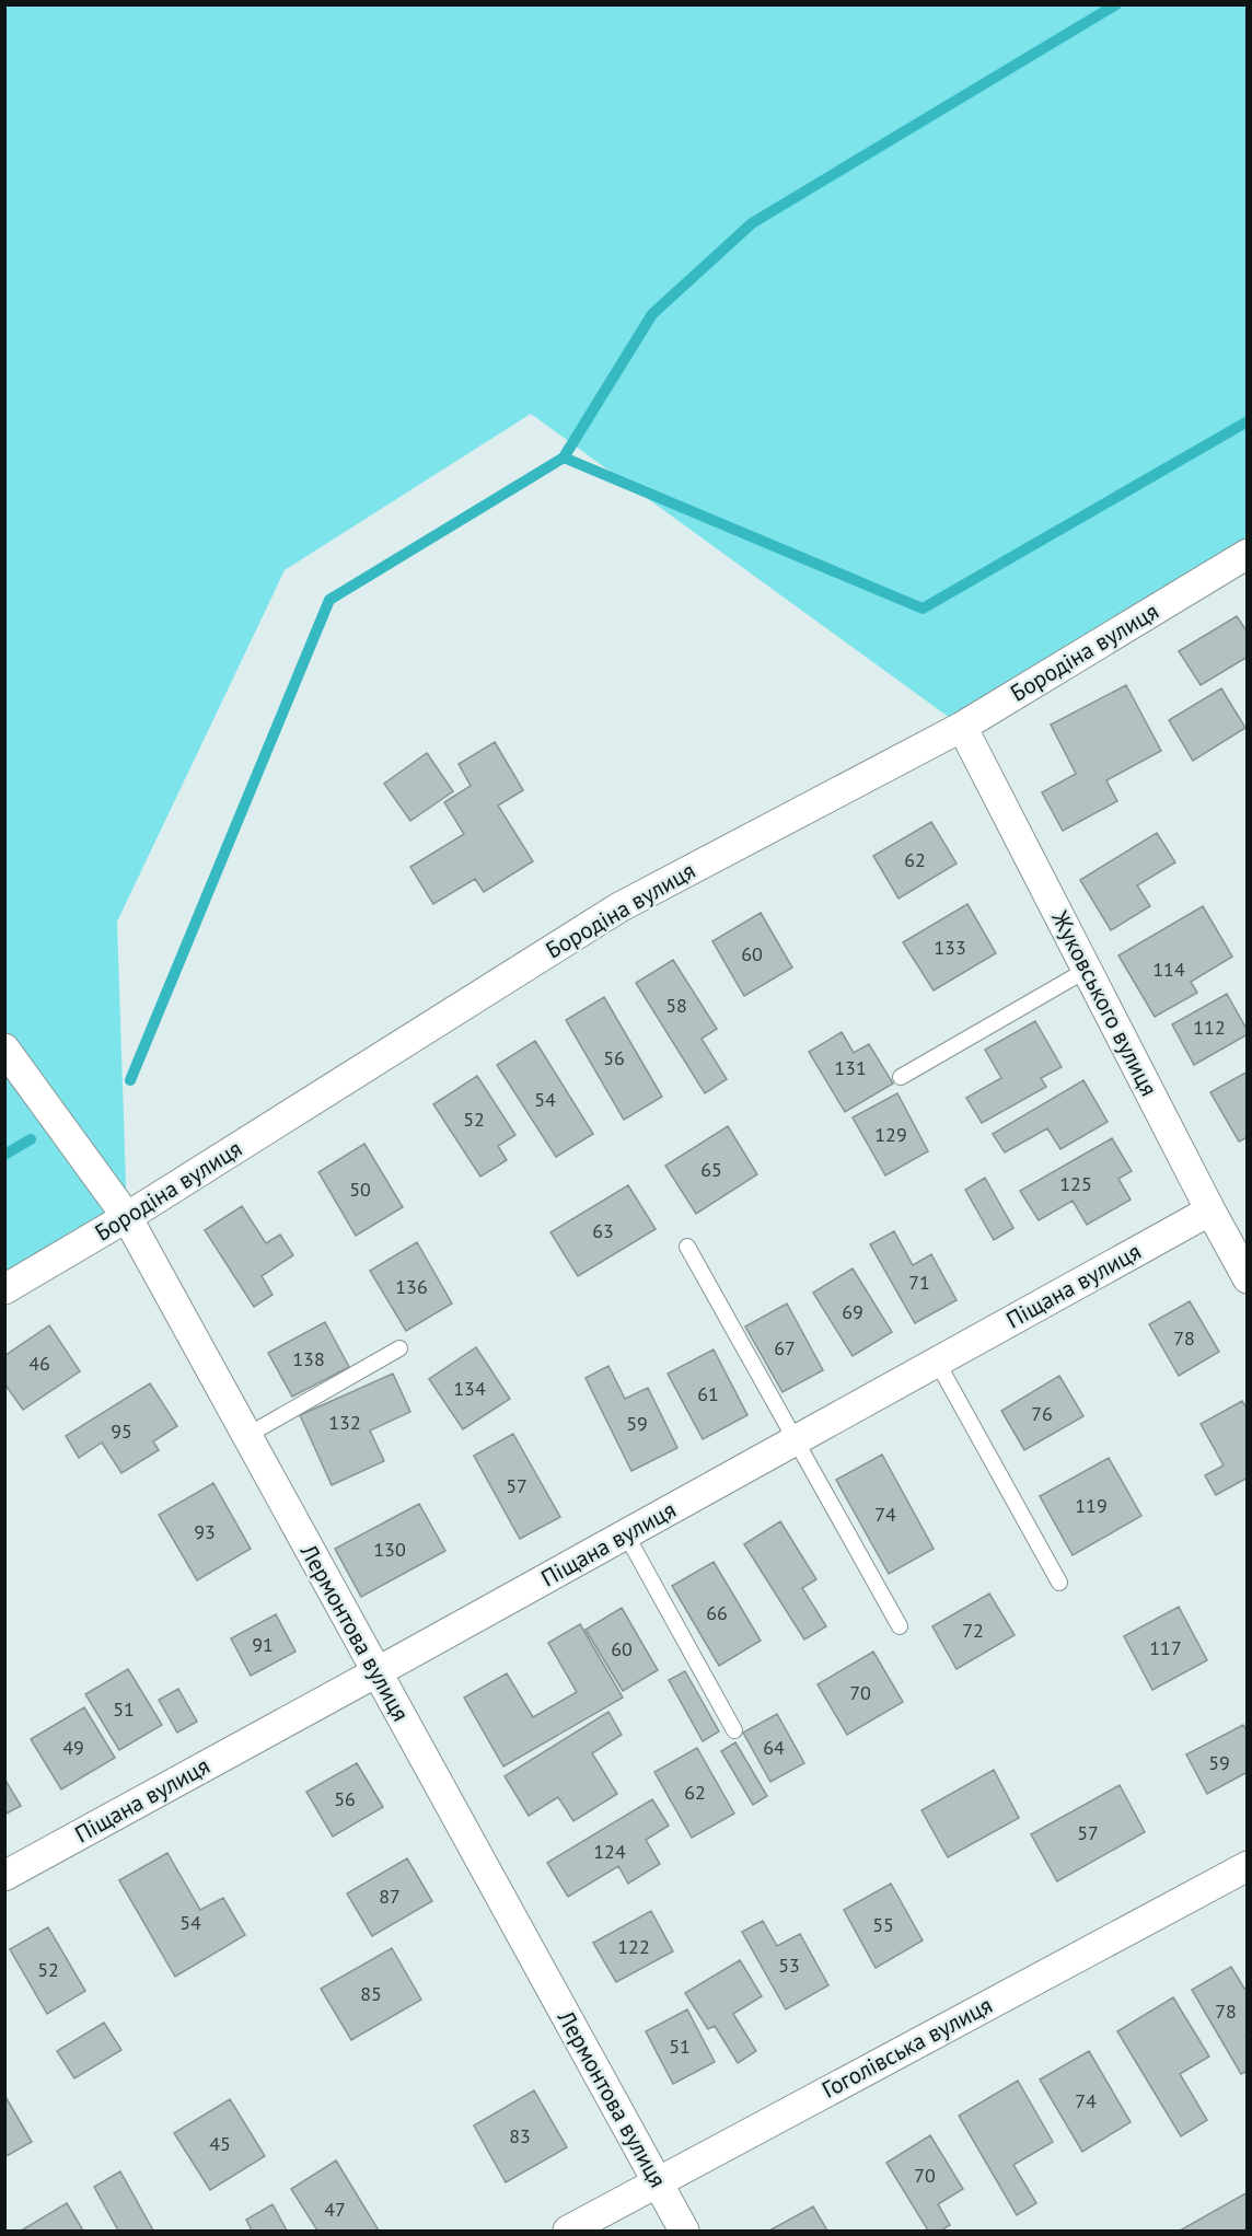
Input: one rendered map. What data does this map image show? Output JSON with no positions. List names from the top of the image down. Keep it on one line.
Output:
{"streets":{"street":["Бородіна вулиця","Жуковського вулиця","Піщана вулиця","Лермонтова вулиця","Гоголівська вулиця"]},"crossings":[["Бородіна вулиця","Жуковського вулиця"],["Бородіна вулиця","Лермонтова вулиця"],["Жуковського вулиця","Піщана вулиця"],["Піщана вулиця","Лермонтова вулиця"],["Лермонтова вулиця","Гоголівська вулиця"]],"house_numbers":["62","133","60","114","58","112","56","131","54","52","129","65","125","50","63","71","136","69","78","67","138","46","134","61","76","132","59","95","57","119","74","93","130","66","72","91","117","60","70","51","49","64","59","62","56","57","124","87","54","55","122","53","52","85","78","51","74","83","45","70","47"]}
